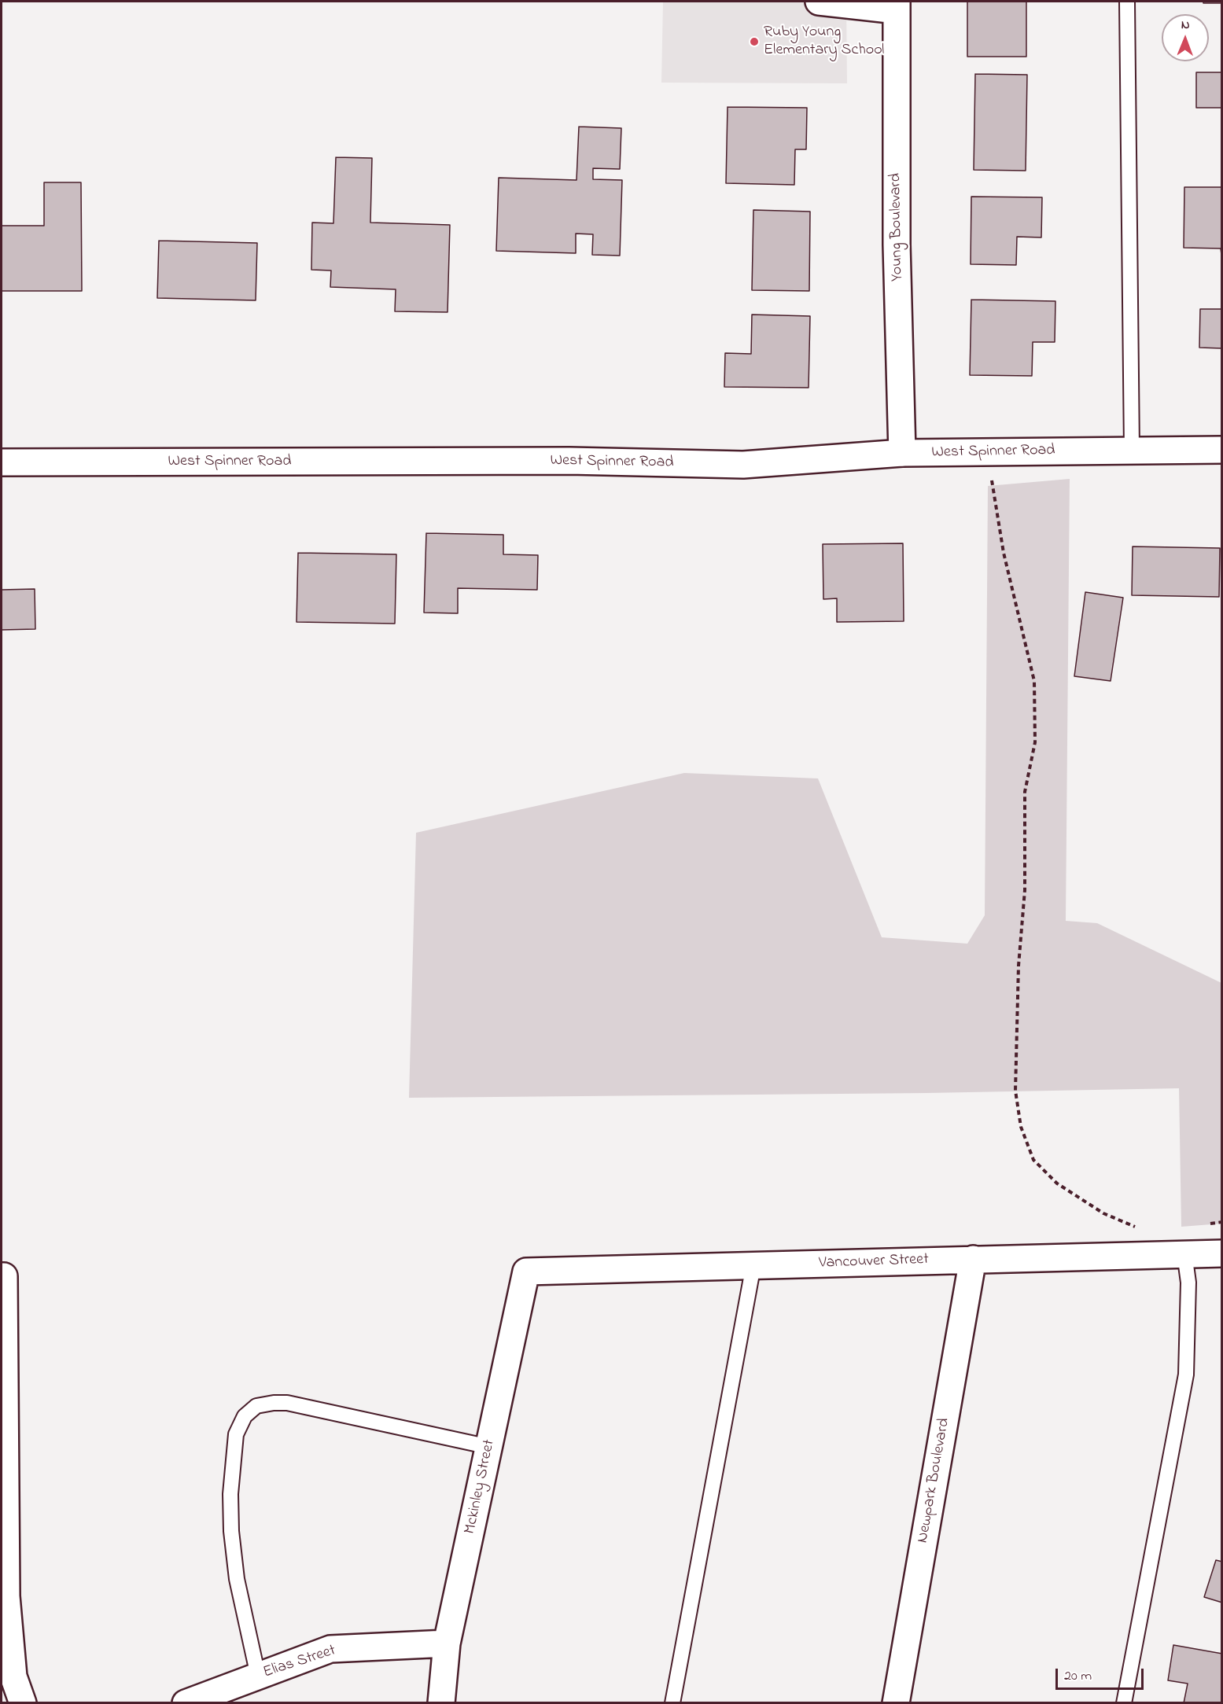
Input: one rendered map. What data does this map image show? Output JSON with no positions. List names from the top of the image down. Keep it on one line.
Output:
{"streets":{"street":["Young Boulevard","West Spinner Road","Vancouver Street","Newpark Boulevard","Mckinley Street","Elias Street"]},"crossings":[["Young Boulevard","West Spinner Road"],["Vancouver Street","Newpark Boulevard"],["Vancouver Street","Mckinley Street"],["Mckinley Street","Elias Street"]],"places":["Ruby Young Elementary School"],"scale_bar":"20 m","north":"top"}
